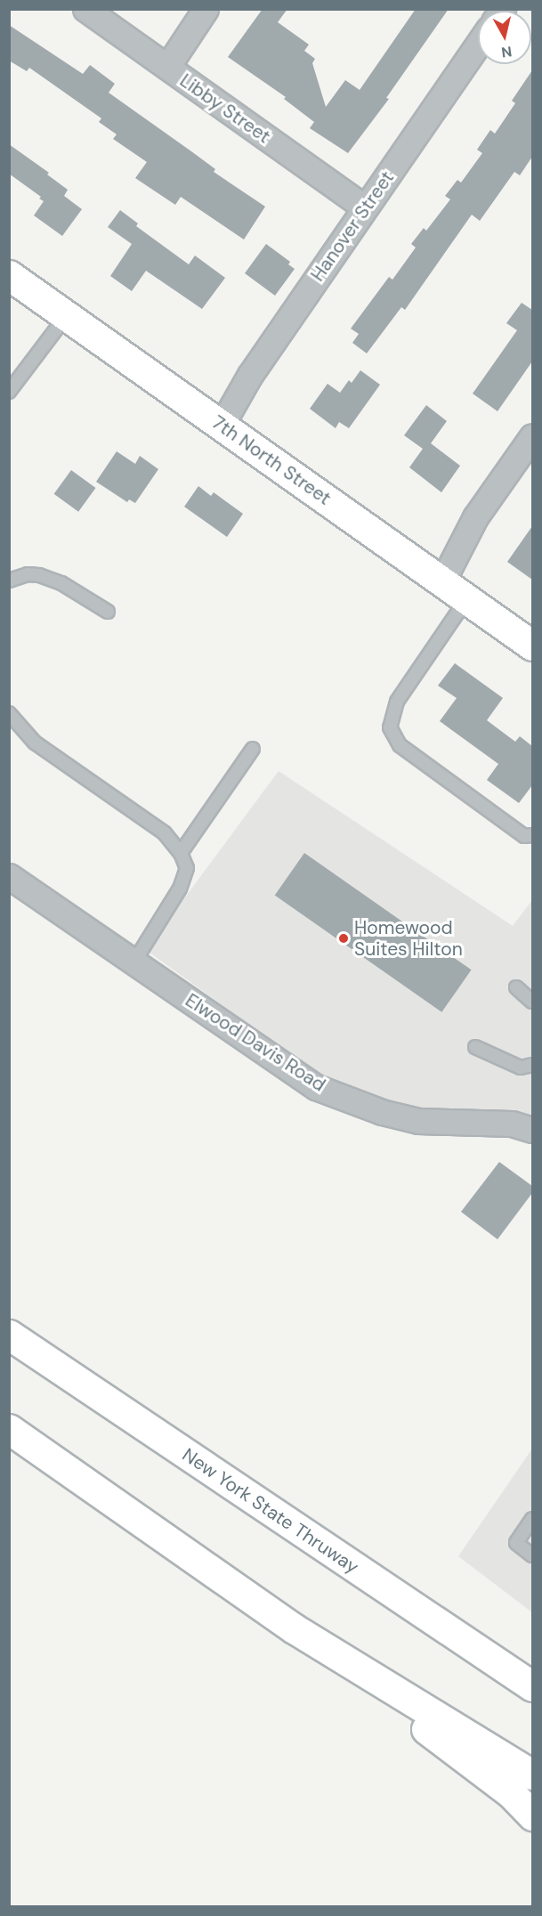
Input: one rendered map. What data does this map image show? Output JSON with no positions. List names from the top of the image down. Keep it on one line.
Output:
{"streets":{"main road":["7th North Street","New York State Thruway"],"street":["Libby Street","Hanover Street","Elwood Davis Road"]},"crossings":[["Libby Street","Hanover Street"],["Hanover Street","7th North Street"]],"places":["Homewood Suites Hilton"],"north":"bottom"}
